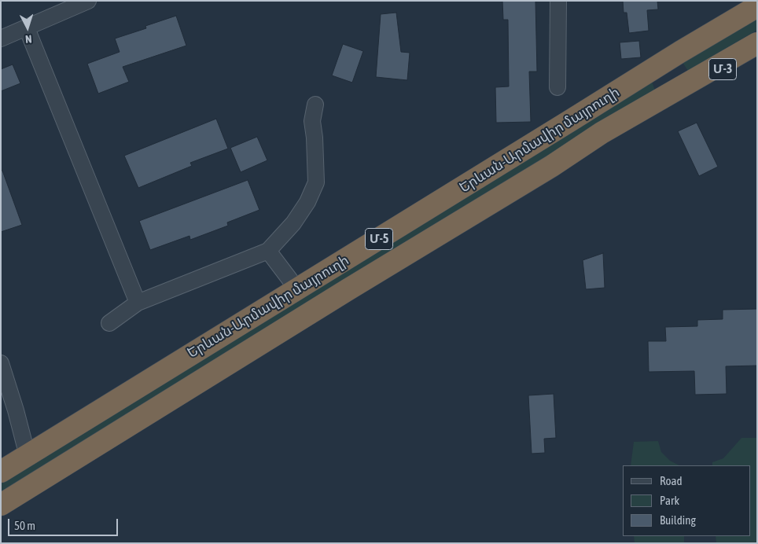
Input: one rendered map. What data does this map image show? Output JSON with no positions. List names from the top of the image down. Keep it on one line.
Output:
{"streets":{"highway":["Մ-3","Երևան-Արմավիր մայրուղի","Մ-5"]},"crossings":[["Մ-3","Երևան-Արմավիր մայրուղի"]],"legend":["Road","Park","Building"],"scale_bar":"50 m","north":"bottom"}
